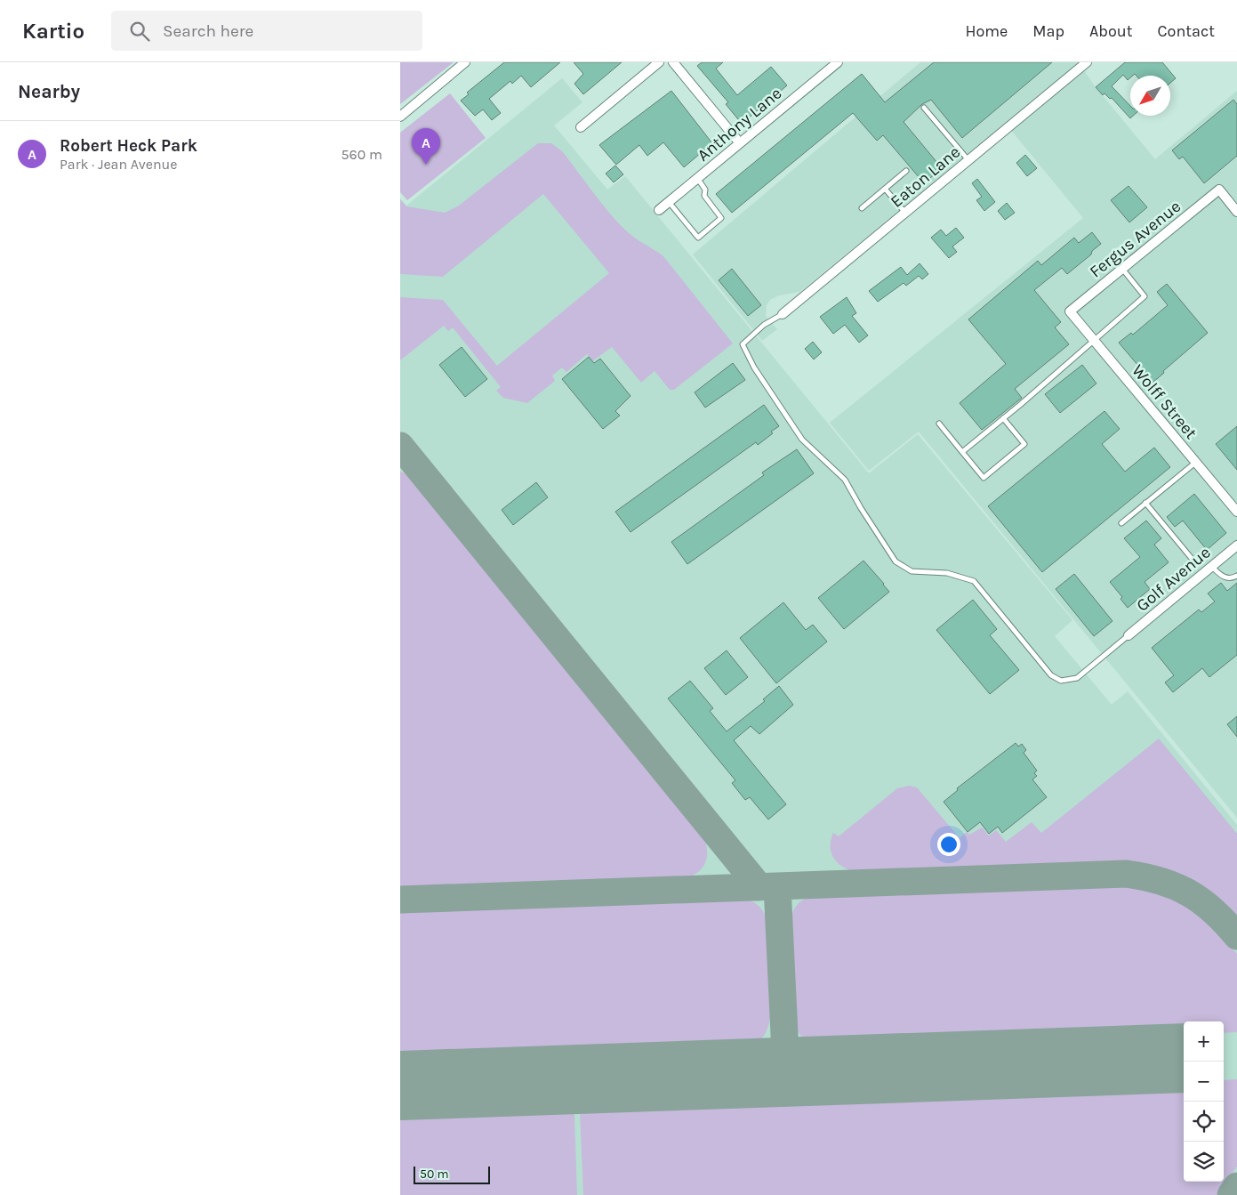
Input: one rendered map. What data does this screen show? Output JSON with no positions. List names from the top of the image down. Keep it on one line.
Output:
{"streets":{"street":["Anthony Lane","Eaton Lane","Fergus Avenue","Wolff Street","Golf Avenue"]},"crossings":[["Fergus Avenue","Wolff Street"]],"scale_bar":"50 m","north":"bottom left","page":{"header":"Kartio","search":"Search here","nav":["Home","Map","About","Contact"],"heading":"Nearby","list":[{"mark":"A","name":"Robert Heck Park","note":"Park · Jean Avenue","value":"560 m"}],"pins":"A","map_buttons":["+","−"],"scale":"50 m"}}
